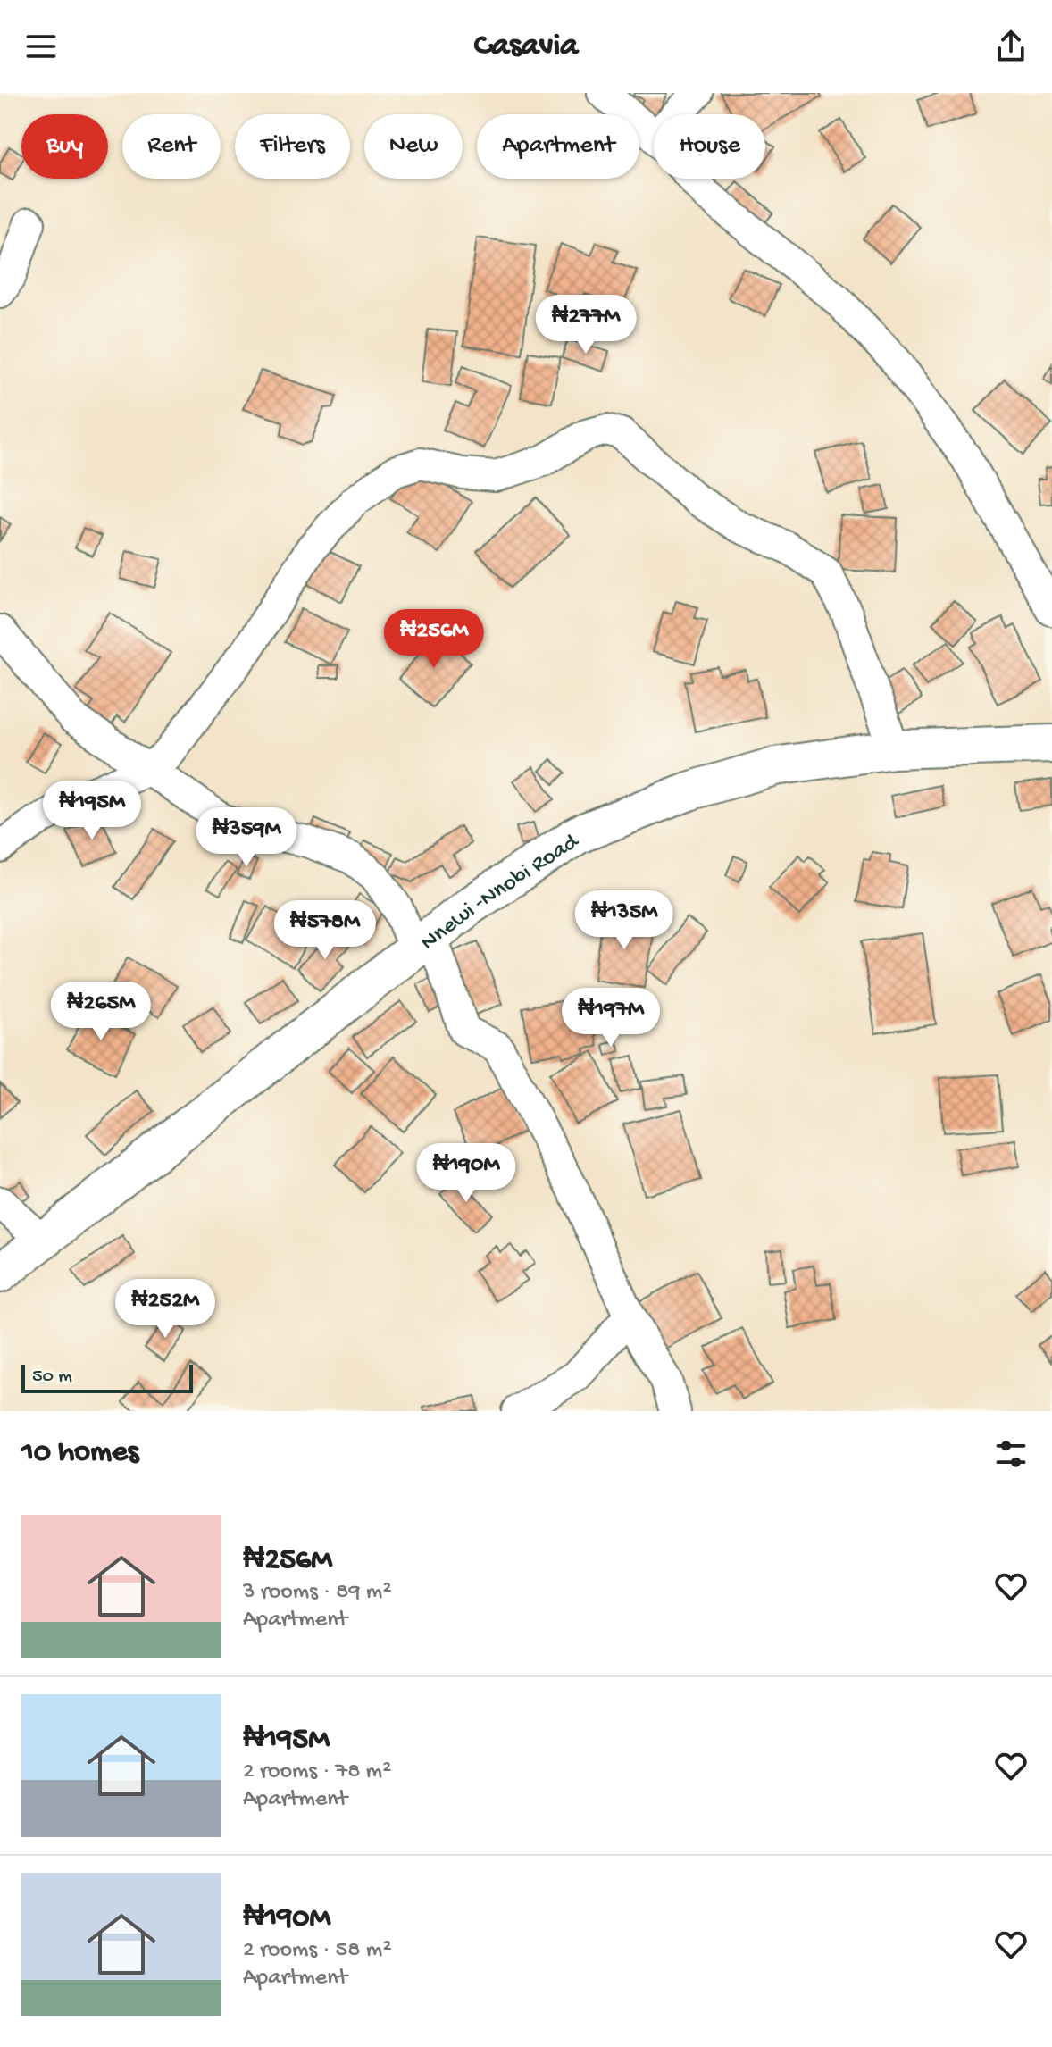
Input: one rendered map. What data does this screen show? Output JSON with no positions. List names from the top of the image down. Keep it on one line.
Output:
{"streets":{"main road":["Nnewi -Nnobi Road"]},"scale_bar":"50 m","page":{"header":"Casavia","chip":["Buy","Rent","Filters","New","Apartment","House"],"price":["₦277M","₦256M","₦195M","₦359M","₦135M","₦578M","₦265M","₦197M","₦190M","₦252M"],"scale":"50 m","heading":"10 homes","list":[{"name":"₦256M","note":"3 rooms · 89 m² · Apartment"},{"name":"₦195M","note":"2 rooms · 78 m² · Apartment"},{"name":"₦190M","note":"2 rooms · 58 m² · Apartment"}]}}
